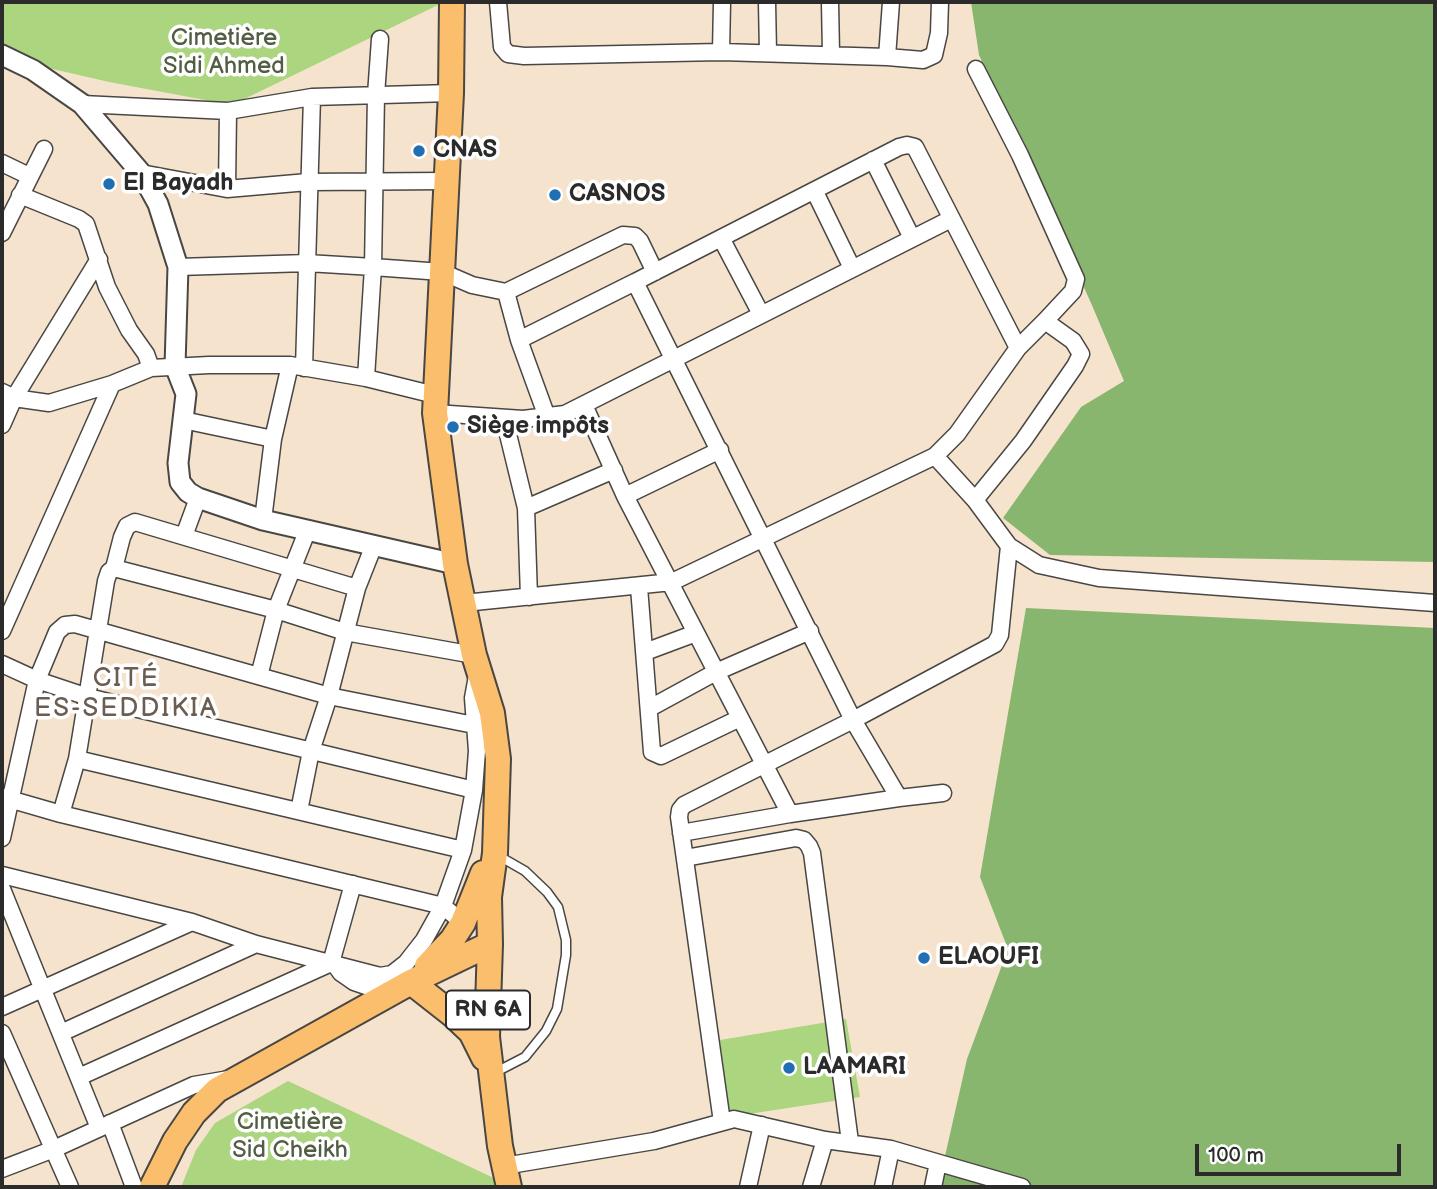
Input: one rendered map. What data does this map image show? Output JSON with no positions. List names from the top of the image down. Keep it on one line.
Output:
{"streets":{"main road":["RN 6A"]},"districts":["CITÉ ES-SEDDIKIA"],"parks":["Cimetière Sidi Ahmed","Cimetière Sid Cheikh"],"places":["CNAS","El Bayadh","CASNOS","Siège impôts","ELAOUFI","LAAMARI"],"scale_bar":"100 m"}
